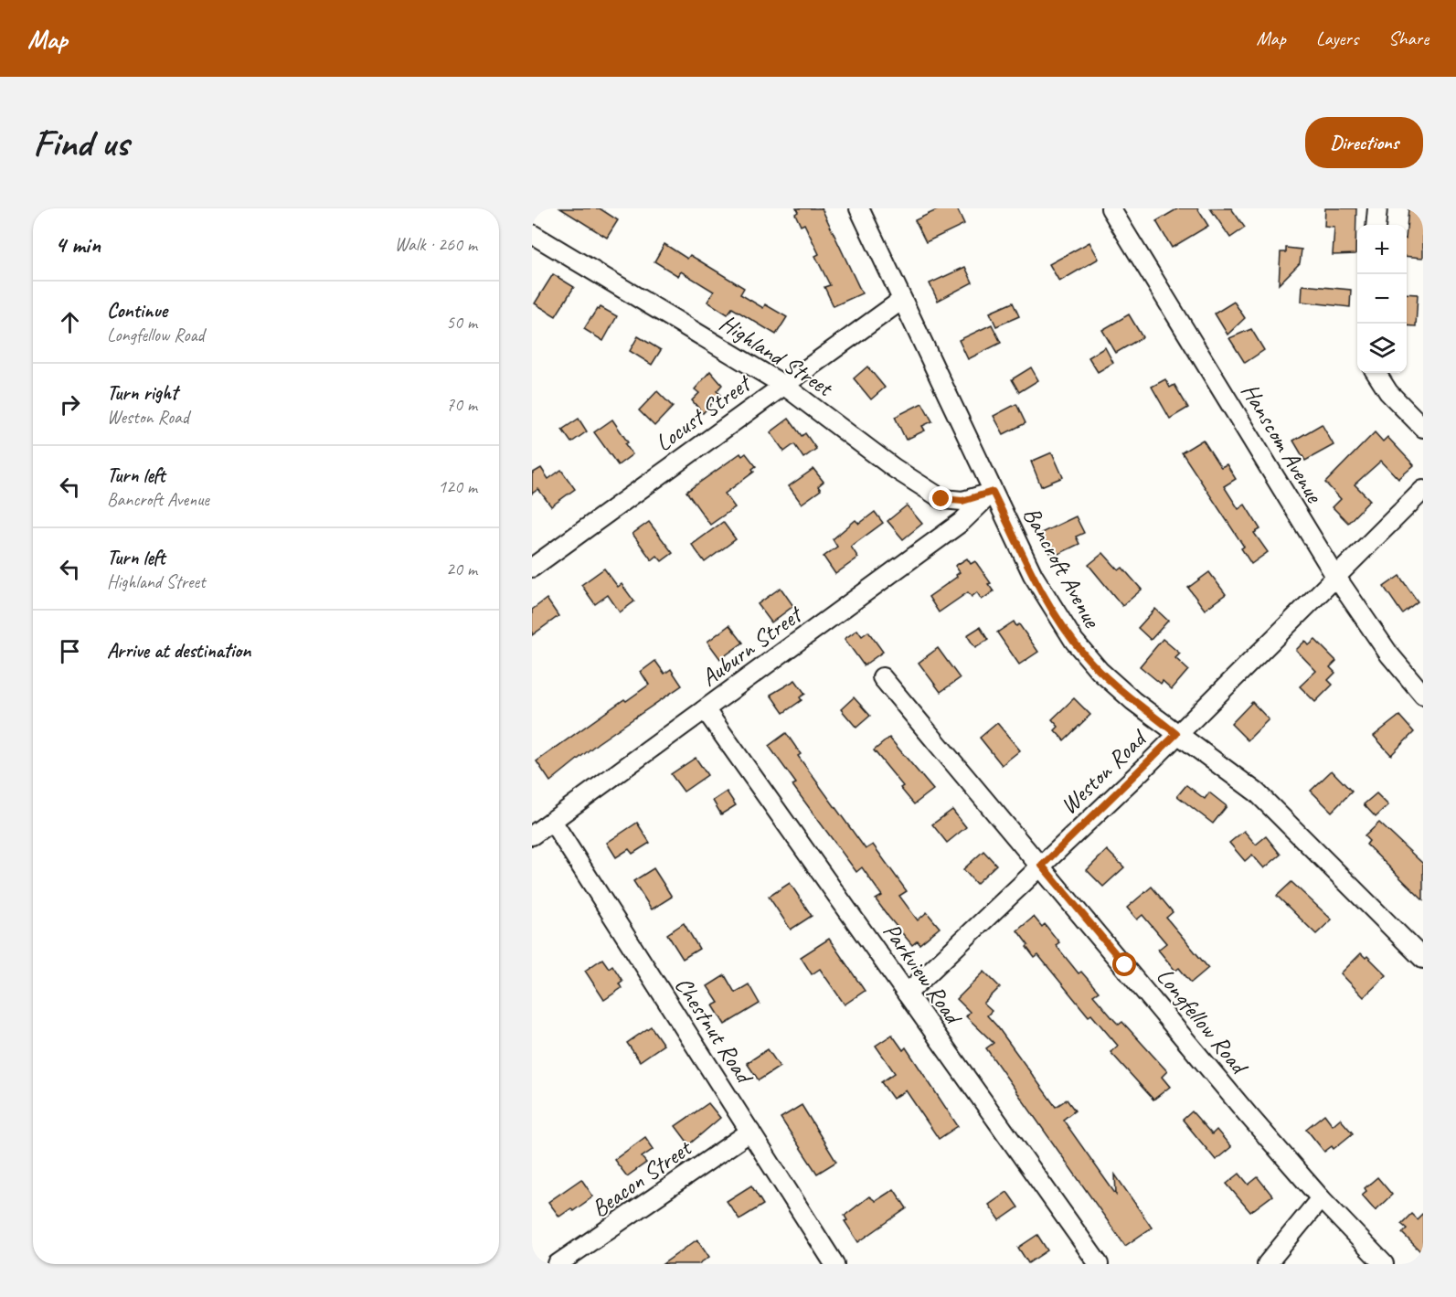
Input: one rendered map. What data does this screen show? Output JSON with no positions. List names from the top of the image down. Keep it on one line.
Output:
{"streets":{"street":["Highland Street","Locust Street","Hanscom Avenue","Bancroft Avenue","Auburn Street","Weston Road","Parkview Road","Longfellow Road","Chestnut Road","Beacon Street"]},"crossings":[["Highland Street","Locust Street"],["Highland Street","Bancroft Avenue"],["Highland Street","Auburn Street"],["Locust Street","Bancroft Avenue"],["Hanscom Avenue","Weston Road"],["Bancroft Avenue","Auburn Street"],["Bancroft Avenue","Weston Road"],["Auburn Street","Parkview Road"],["Auburn Street","Chestnut Road"],["Weston Road","Parkview Road"],["Weston Road","Longfellow Road"],["Chestnut Road","Beacon Street"]],"page":{"header":"Map","nav":["Map","Layers","Share"],"buttons":"Directions","title":"Find us","heading":["4 min","Walk · 260 m"],"map_buttons":["+","−"],"list":[["Continue","Longfellow Road","50 m"],["Turn right","Weston Road","70 m"],["Turn left","Bancroft Avenue","120 m"],["Turn left","Highland Street","20 m"],"Arrive at destination"]}}
